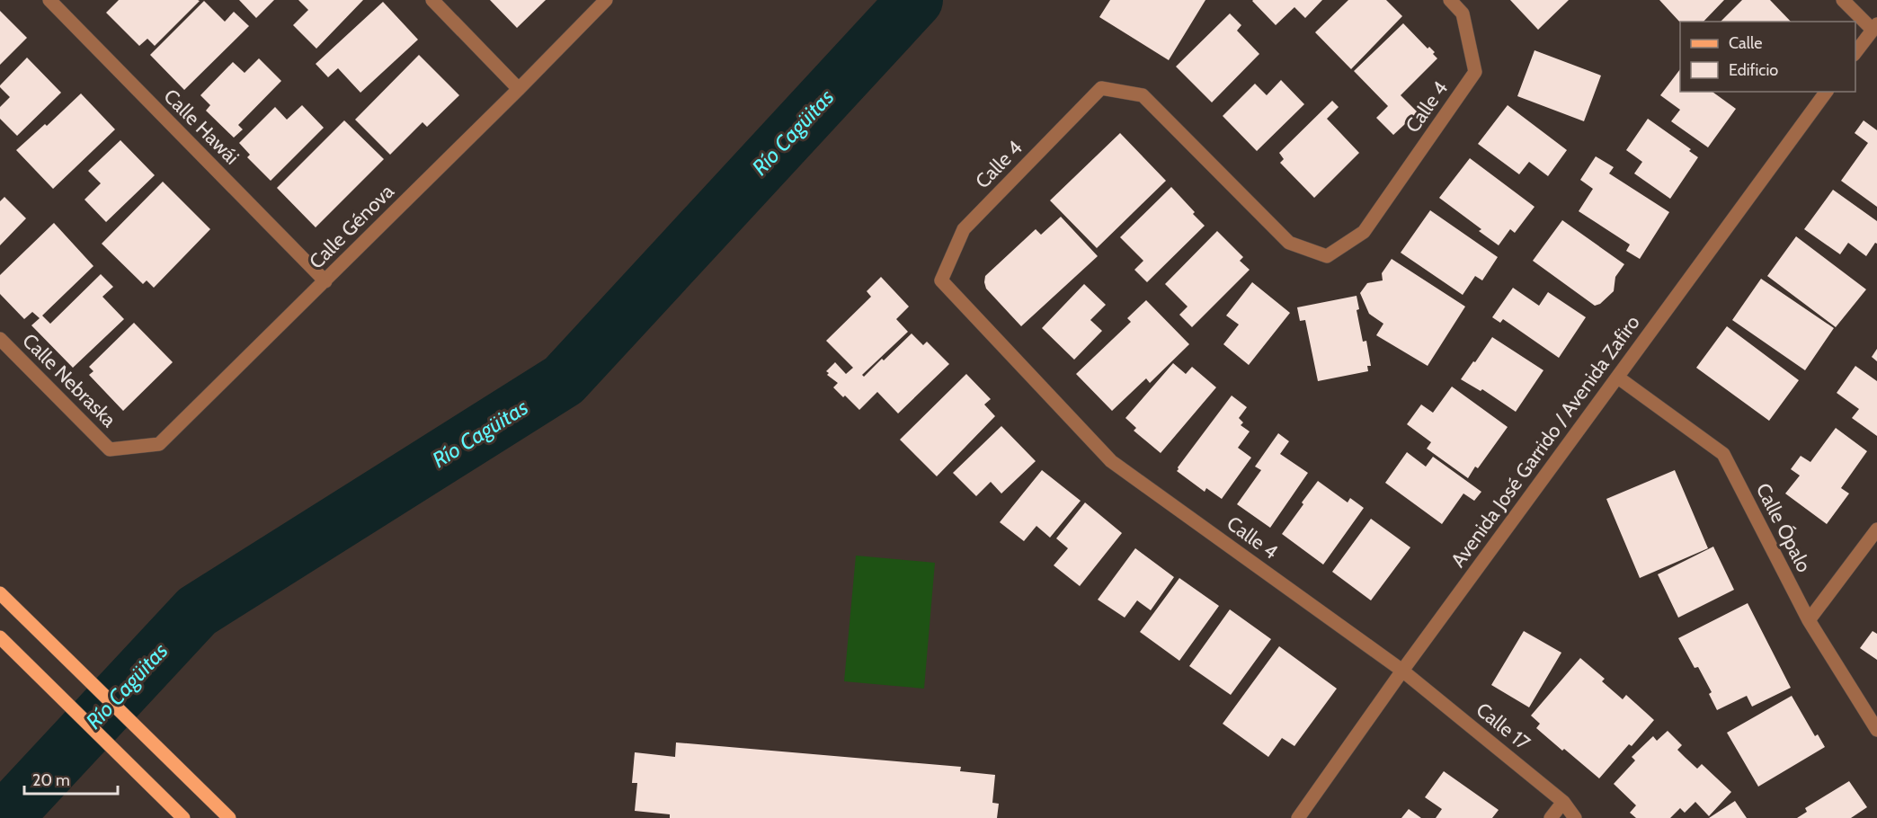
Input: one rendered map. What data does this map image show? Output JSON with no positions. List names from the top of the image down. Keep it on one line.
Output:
{"streets":{"street":["Calle 4","Calle Hawái","Calle Génova","Calle Nebraska","Avenida José Garrido / Avenida Zafiro","Calle Ópalo","Calle 17"]},"crossings":[["Calle 4","Avenida José Garrido / Avenida Zafiro"],["Calle 4","Calle 17"],["Calle Hawái","Calle Génova"],["Calle Génova","Calle Nebraska"],["Avenida José Garrido / Avenida Zafiro","Calle Ópalo"],["Avenida José Garrido / Avenida Zafiro","Calle 17"]],"water":["Río Cagüitas"],"legend":["Calle","Edificio"],"scale_bar":"20 m"}
